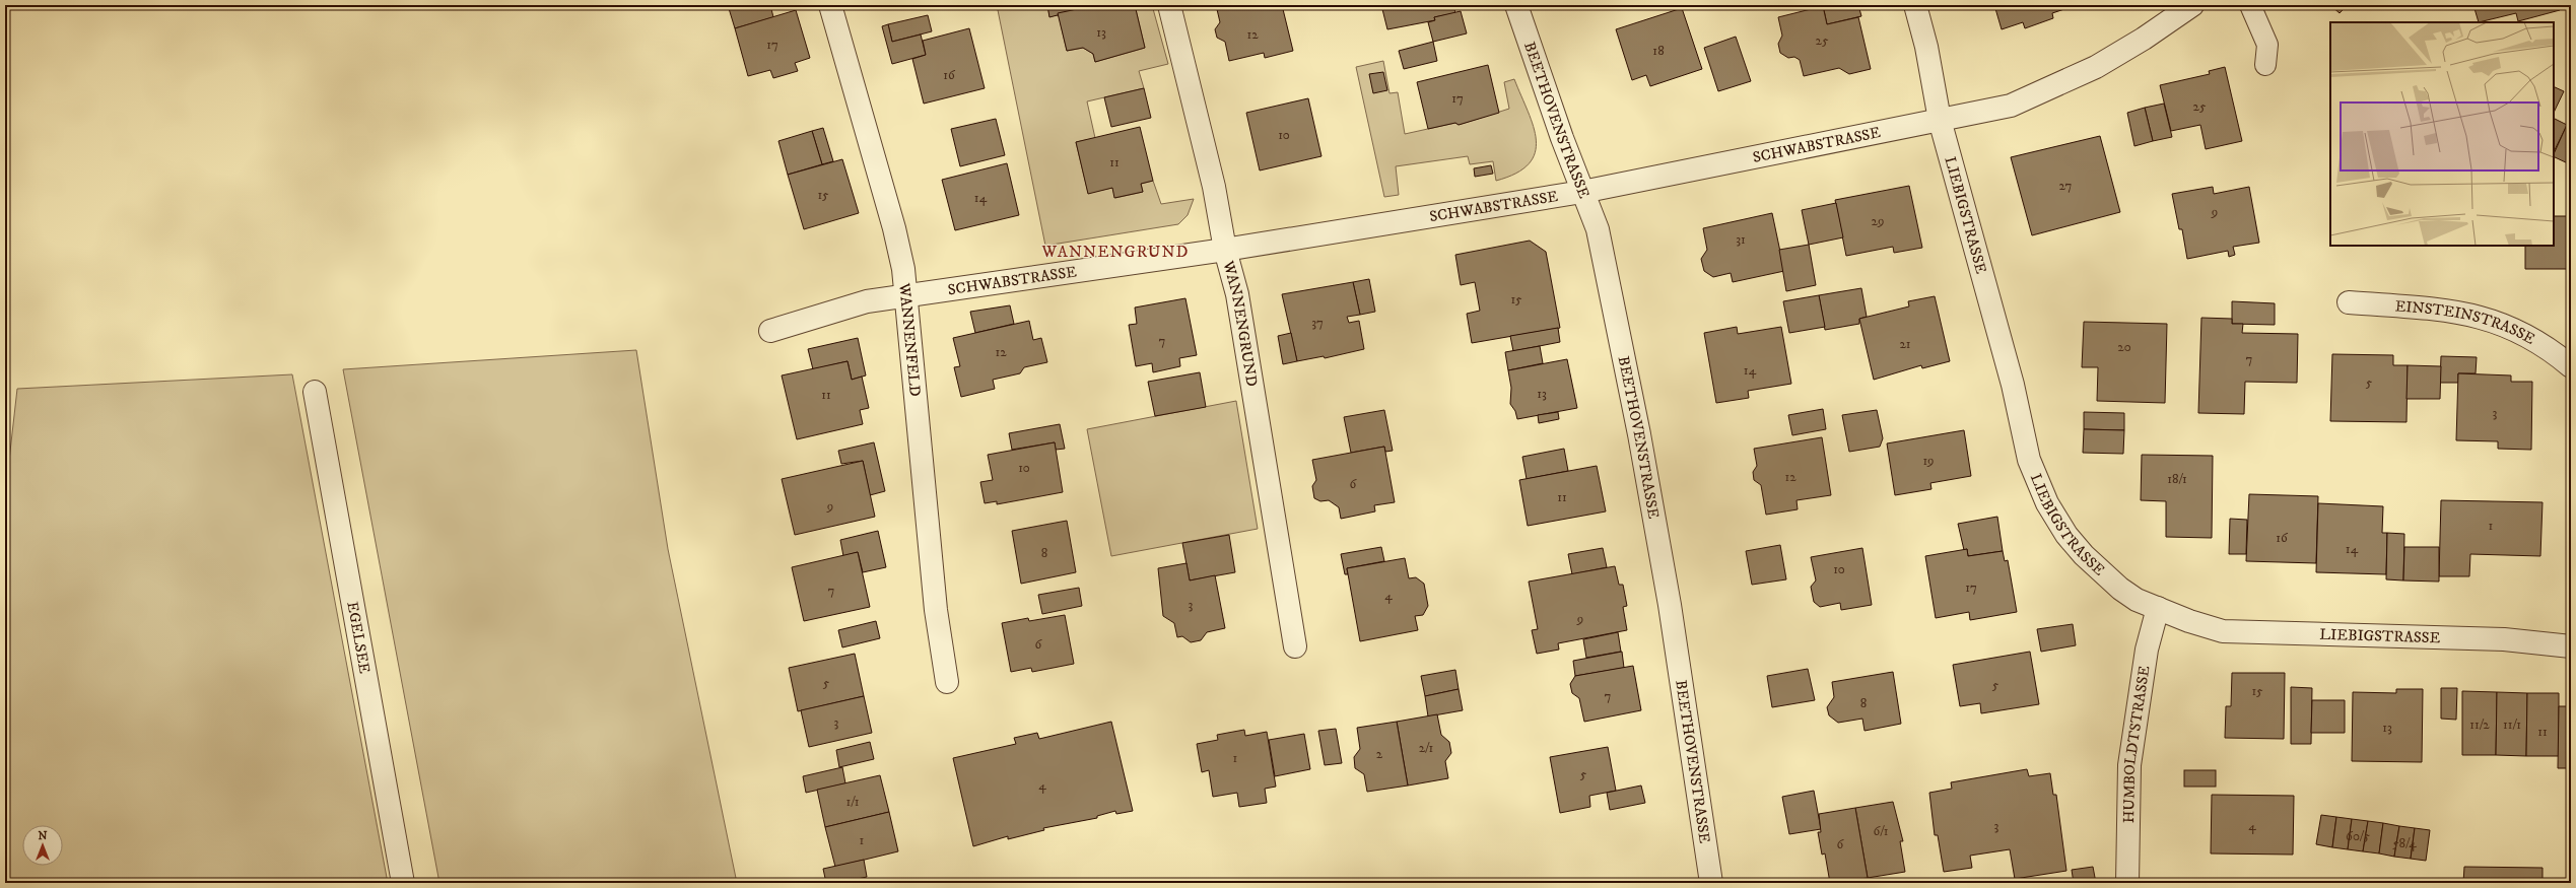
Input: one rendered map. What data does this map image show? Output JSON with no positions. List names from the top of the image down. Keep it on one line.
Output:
{"streets":{"street":["BEETHOVENSTRASSE","SCHWABSTRASSE","LIEBIGSTRASSE","EINSTEINSTRASSE","WANNENGRUND","WANNENFELD","EGELSEE","HUMBOLDTSTRASSE"]},"crossings":[["BEETHOVENSTRASSE","SCHWABSTRASSE"],["SCHWABSTRASSE","LIEBIGSTRASSE"],["SCHWABSTRASSE","WANNENGRUND"],["SCHWABSTRASSE","WANNENFELD"],["LIEBIGSTRASSE","HUMBOLDTSTRASSE"]],"districts":["WANNENGRUND"],"house_numbers":["13","12","25","17","18","16","17","25","10","11","27","15","14","9","29","31","15","37","7","21","20","12","7","14","5","13","11","3","19","10","12","18/1","6","11","9","1","16","14","8","10","17","7","4","3","9","6","5","5","15","7","8","3","11/2","11/1","13","11","2/1","2","1","5","4","1/1","3","4","6/1","60/5","1","58/4","6"],"north":"top"}
